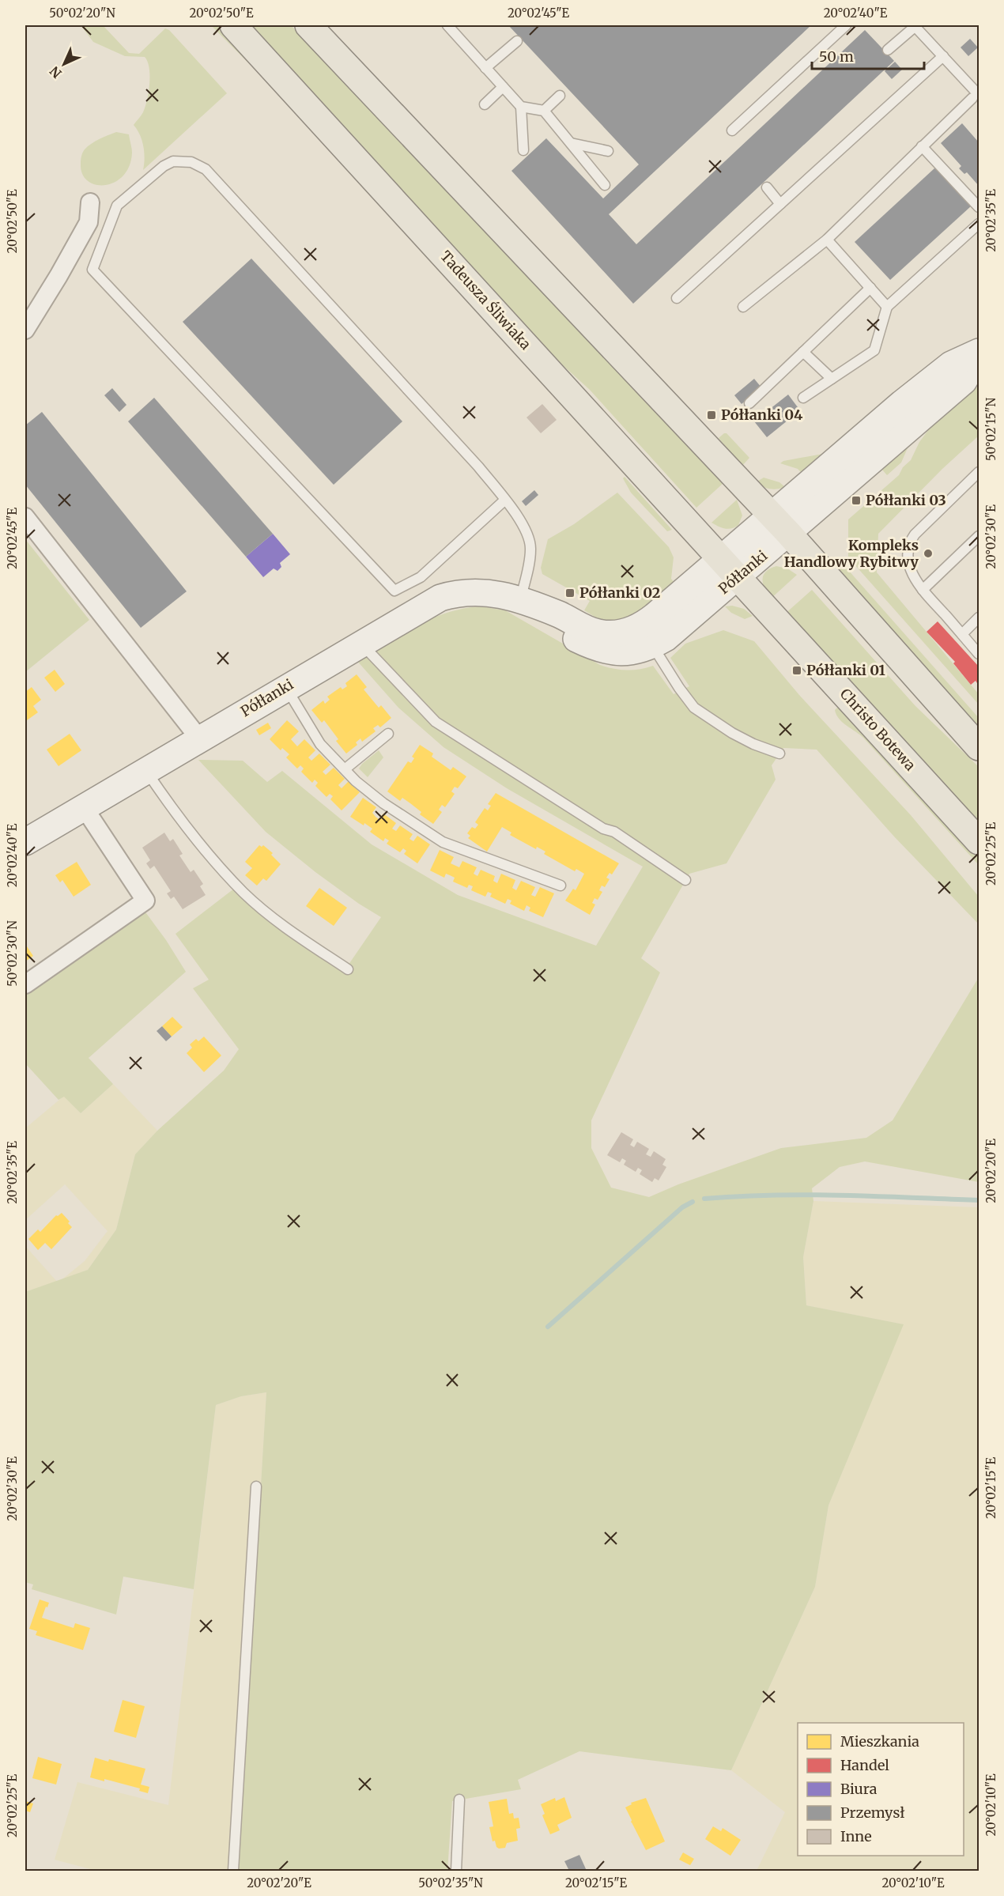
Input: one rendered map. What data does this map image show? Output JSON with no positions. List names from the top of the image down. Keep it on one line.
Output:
{"streets":{"main road":["Tadeusza Śliwiaka","Christo Botewa"],"street":["Półłanki"]},"crossings":[["Tadeusza Śliwiaka","Półłanki"],["Tadeusza Śliwiaka","Christo Botewa"],["Półłanki","Christo Botewa"]],"places":{"transit":["Półłanki 04","Półłanki 03","Półłanki 02","Półłanki 01"],"other":["Kompleks Handlowy Rybitwy"]},"legend":["Mieszkania","Handel","Biura","Przemysł","Inne"],"scale_bar":"50 m","north":"bottom left","coordinates":["50°02'20\"N","20°02'50\"E","20°02'45\"E","20°02'40\"E","20°02'35\"E","50°02'15\"N","20°02'30\"E","20°02'25\"E","50°02'30\"N","20°02'20\"E","20°02'15\"E","20°02'10\"E","50°02'35\"N"]}
